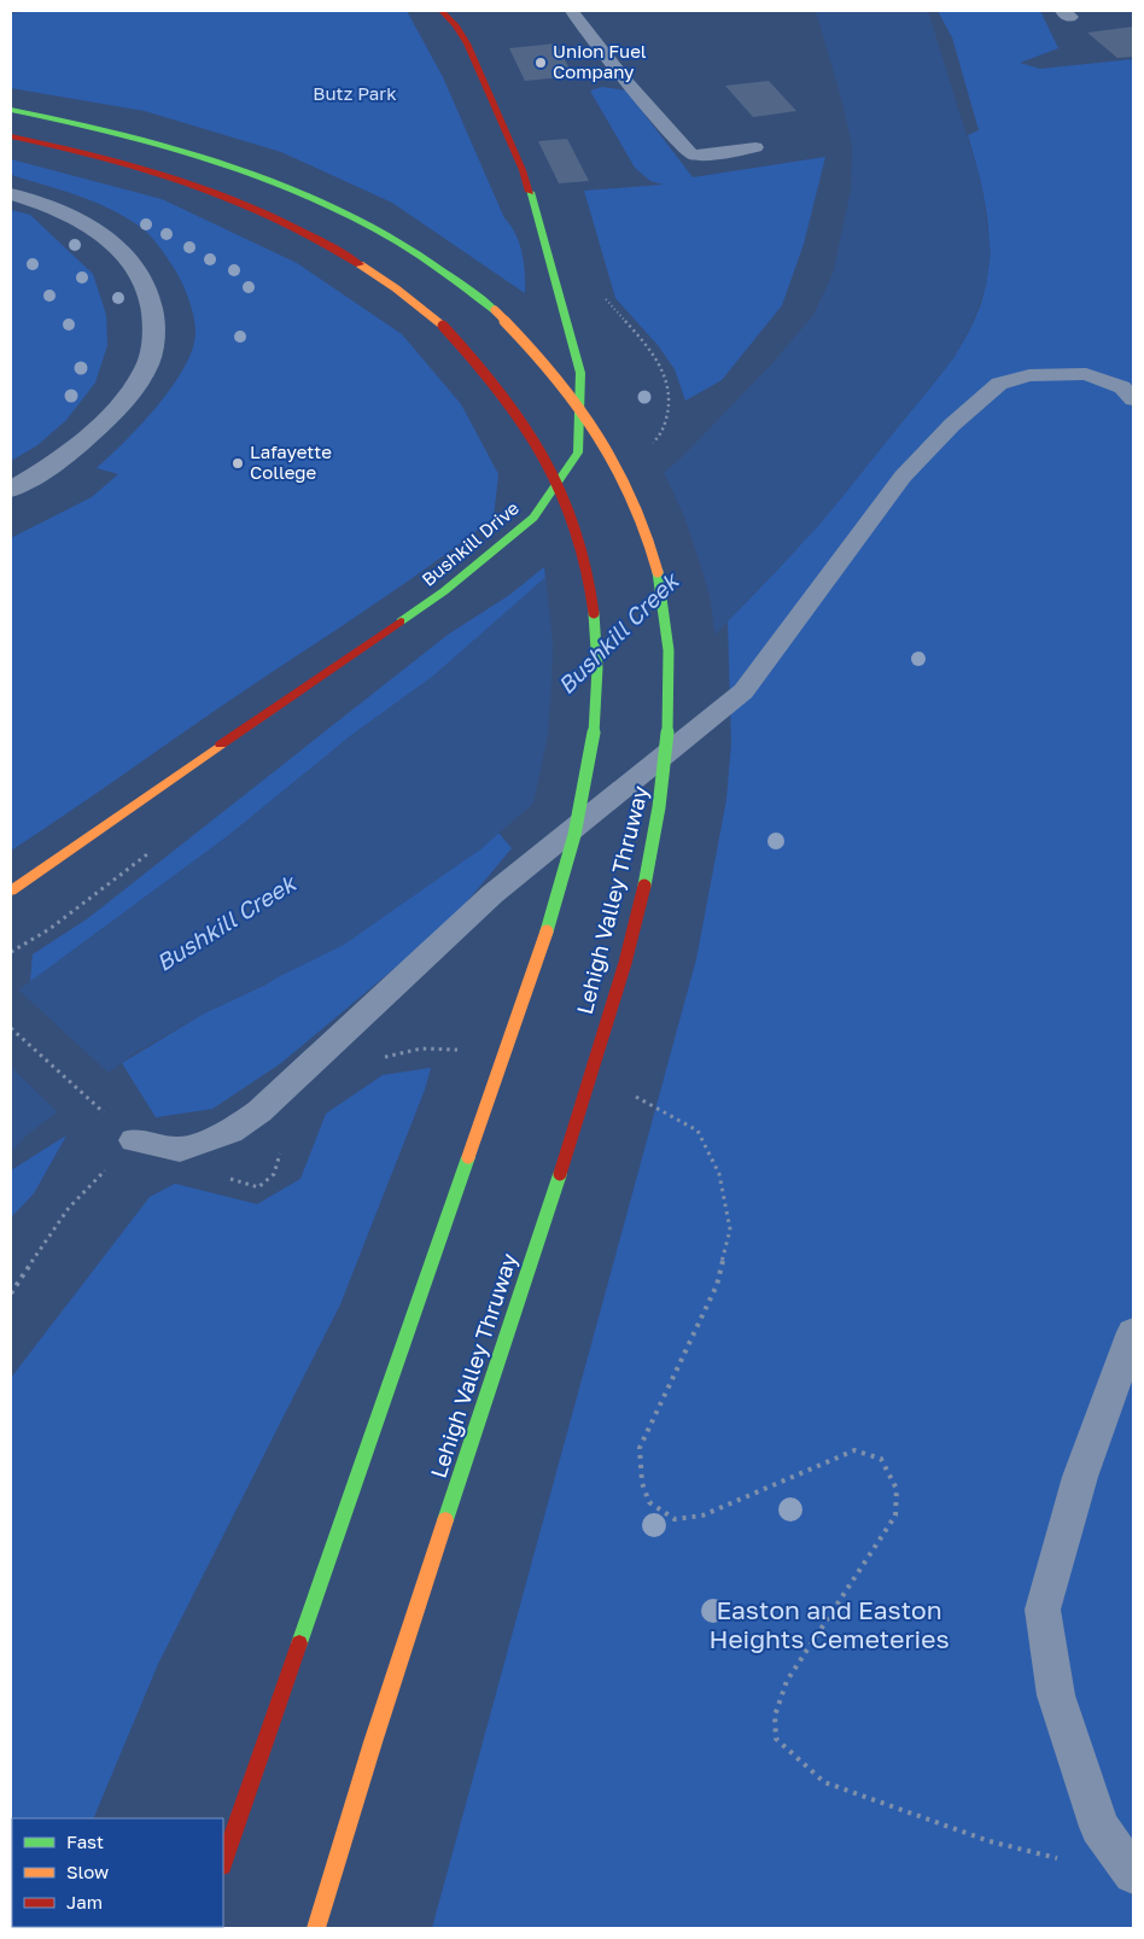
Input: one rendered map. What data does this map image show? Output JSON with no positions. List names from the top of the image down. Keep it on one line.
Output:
{"streets":{"main road":["Bushkill Drive","Lehigh Valley Thruway"]},"water":["Bushkill Creek"],"parks":["Butz Park","Easton and Easton Heights Cemeteries"],"places":["Union Fuel Company","Lafayette College"],"legend":["Fast","Slow","Jam"]}
